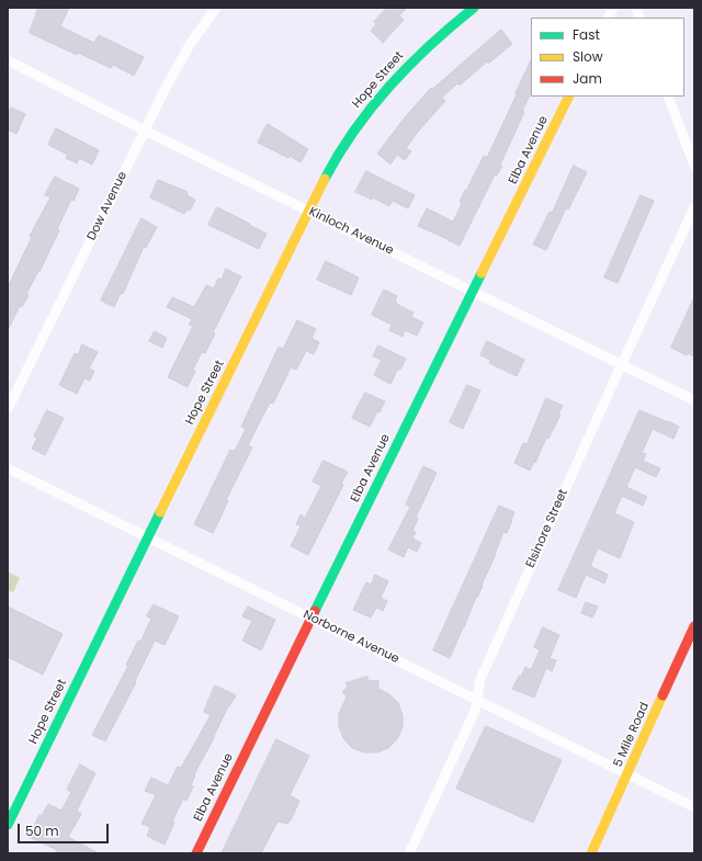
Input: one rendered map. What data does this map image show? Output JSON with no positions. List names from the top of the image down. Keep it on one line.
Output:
{"streets":{"street":["Hope Street","Elba Avenue","Dow Avenue","Kinloch Avenue","Elsinore Street","Norborne Avenue","5 Mile Road"]},"crossings":[["Hope Street","Kinloch Avenue"],["Hope Street","Norborne Avenue"],["Elba Avenue","Kinloch Avenue"],["Elba Avenue","Norborne Avenue"],["Dow Avenue","Kinloch Avenue"],["Kinloch Avenue","Elsinore Street"],["Elsinore Street","Norborne Avenue"],["Norborne Avenue","5 Mile Road"]],"legend":["Fast","Slow","Jam"],"scale_bar":"50 m"}
